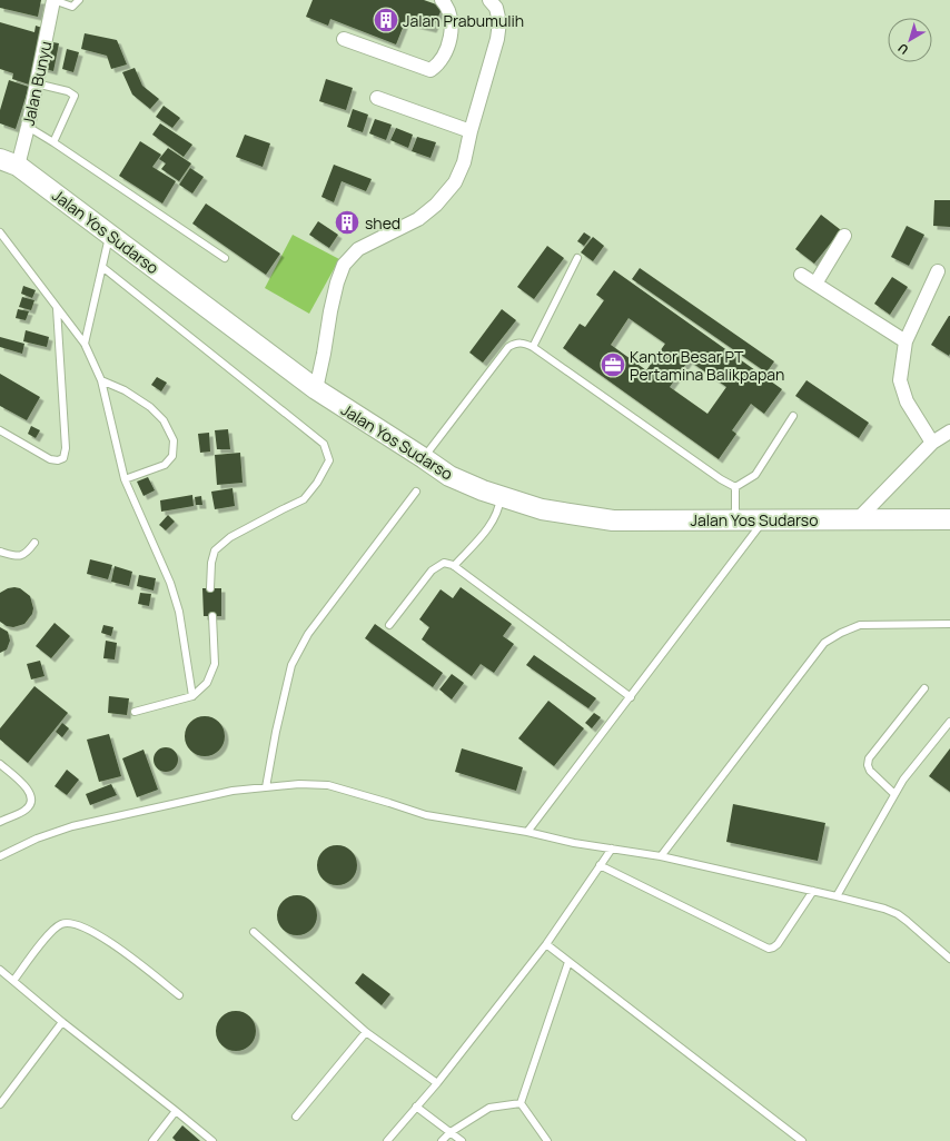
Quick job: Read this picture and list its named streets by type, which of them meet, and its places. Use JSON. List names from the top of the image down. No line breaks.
{"streets":{"main road":["Jalan Yos Sudarso"],"street":["Jalan Bunyu"]},"crossings":[["Jalan Bunyu","Jalan Yos Sudarso"]],"places":{"building":["Jalan Prabumulih","shed"],"office":["Kantor Besar PT Pertamina Balikpapan"]},"north":"bottom left"}
